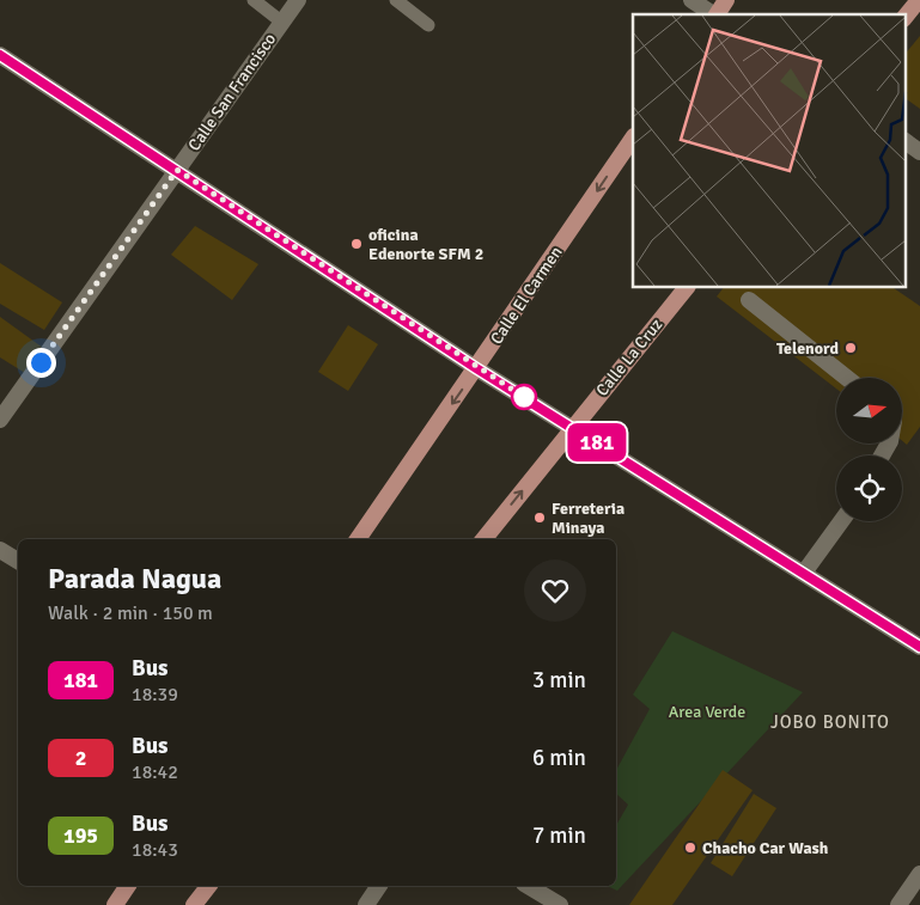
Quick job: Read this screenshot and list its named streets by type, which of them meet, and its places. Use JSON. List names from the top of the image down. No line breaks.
{"streets":{"main road":["Calle El Carmen","Calle La Cruz"],"street":["Calle San Francisco"]},"one_way":["Calle El Carmen","Calle La Cruz"],"districts":["JOBO BONITO"],"parks":["Area Verde"],"places":["oficina Edenorte SFM 2","Telenord","Ferreteria Minaya","Chacho Car Wash"],"lines":["bus line 181"],"north":"right","page":{"on_map":"181","heading":["Parada Nagua","Walk · 2 min · 150 m"],"list":[{"mark":"181","name":"Bus","note":"18:39","value":"3 min"},{"mark":"2","name":"Bus","note":"18:42","value":"6 min"},{"mark":"195","name":"Bus","note":"18:43","value":"7 min"}]}}
